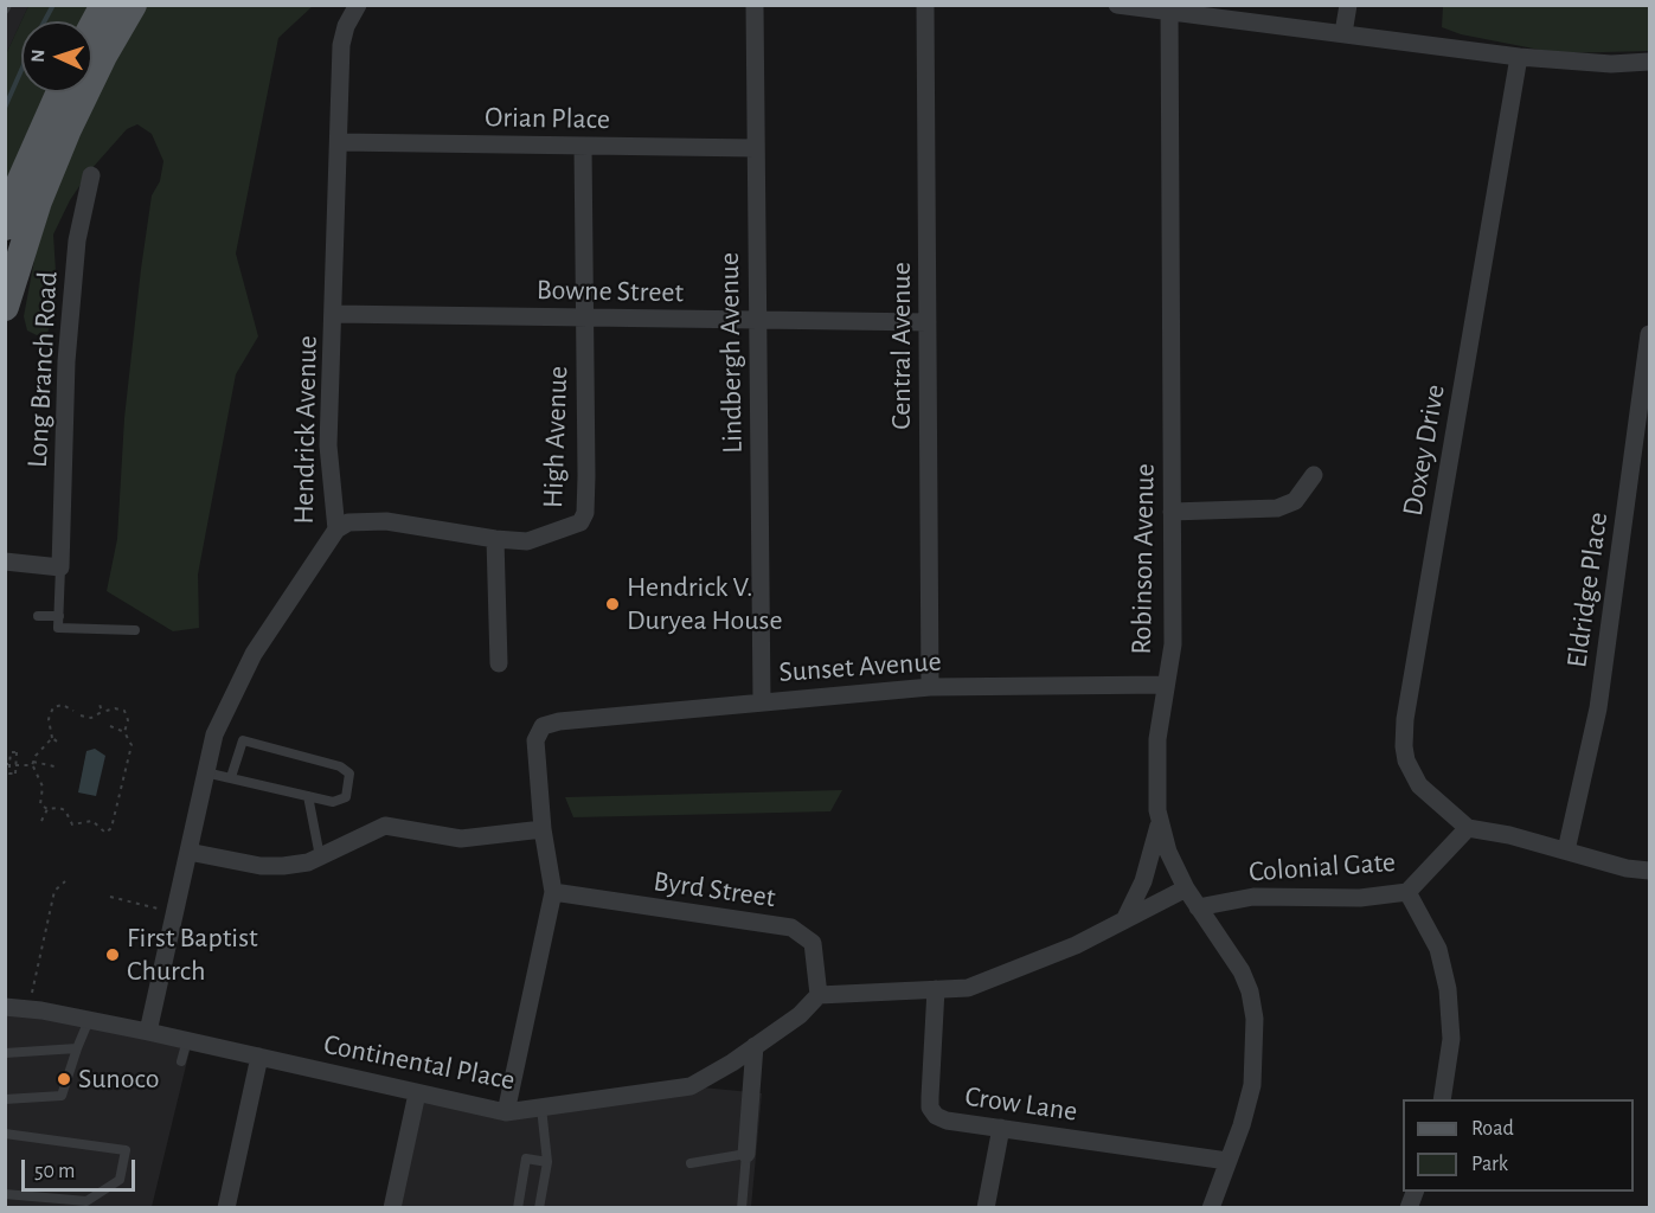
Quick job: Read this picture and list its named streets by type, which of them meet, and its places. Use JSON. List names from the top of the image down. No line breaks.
{"streets":{"street":["Orian Place","Bowne Street","Central Avenue","Lindbergh Avenue","Long Branch Road","Hendrick Avenue","High Avenue","Doxey Drive","Robinson Avenue","Eldridge Place","Sunset Avenue","Colonial Gate","Byrd Street","Continental Place","Crow Lane"]},"crossings":[["Orian Place","Lindbergh Avenue"],["Orian Place","Hendrick Avenue"],["Orian Place","High Avenue"],["Bowne Street","Central Avenue"],["Bowne Street","Lindbergh Avenue"],["Bowne Street","Hendrick Avenue"],["Bowne Street","High Avenue"],["Central Avenue","Sunset Avenue"],["Lindbergh Avenue","Sunset Avenue"],["Hendrick Avenue","High Avenue"],["Hendrick Avenue","Continental Place"],["Doxey Drive","Colonial Gate"],["Robinson Avenue","Sunset Avenue"],["Robinson Avenue","Colonial Gate"],["Robinson Avenue","Crow Lane"],["Byrd Street","Continental Place"]],"places":["Hendrick V. Duryea House","First Baptist Church","Sunoco"],"legend":["Road","Park"],"scale_bar":"50 m","north":"left"}
